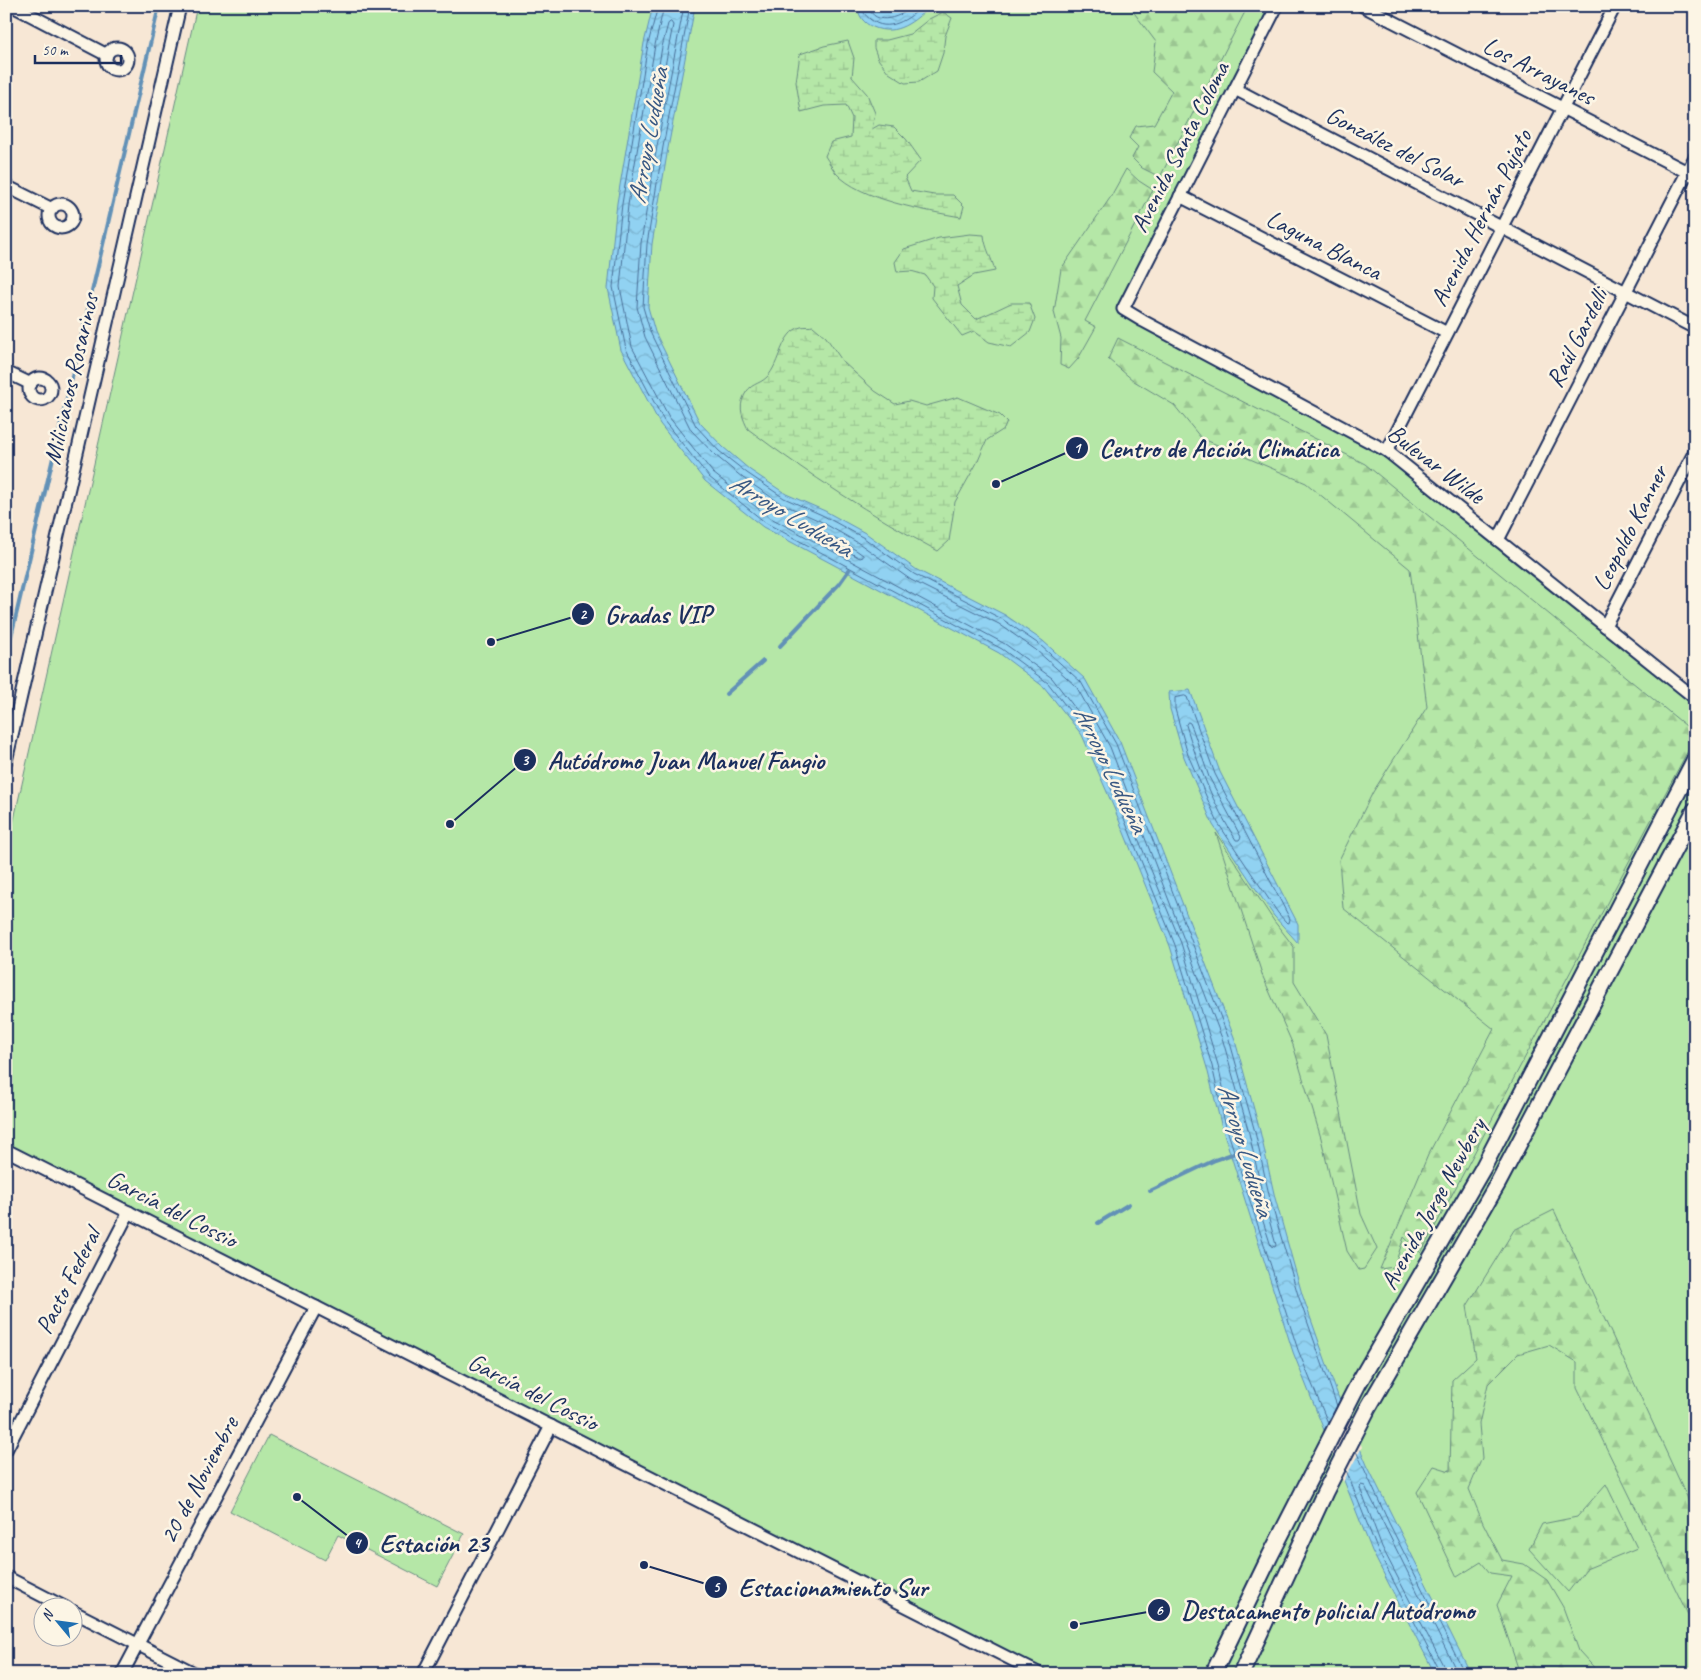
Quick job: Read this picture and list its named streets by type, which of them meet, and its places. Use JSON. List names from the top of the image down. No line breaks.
{"streets":{"main road":["Avenida Jorge Newbery"],"street":["Los Arrayanes","Avenida Santa Coloma","González del Solar","Avenida Hernán Pujato","Laguna Blanca","Raúl Gardelli","Milicianos Rosarinos","Bulevar Wilde","Leopoldo Kanner","García del Cossio","Pacto Federal","20 de Noviembre"]},"crossings":[["Los Arrayanes","Avenida Hernán Pujato"],["Los Arrayanes","Raúl Gardelli"],["Avenida Santa Coloma","González del Solar"],["Avenida Santa Coloma","Laguna Blanca"],["Avenida Santa Coloma","Bulevar Wilde"],["González del Solar","Avenida Hernán Pujato"],["González del Solar","Raúl Gardelli"],["Avenida Hernán Pujato","Laguna Blanca"],["Avenida Hernán Pujato","Bulevar Wilde"],["Raúl Gardelli","Bulevar Wilde"],["Bulevar Wilde","Leopoldo Kanner"],["García del Cossio","Pacto Federal"],["García del Cossio","20 de Noviembre"]],"water":["Arroyo Ludueña"],"places":["Centro de Acción Climática","Gradas VIP","Autódromo Juan Manuel Fangio","Estación 23","Estacionamiento Sur","Destacamento policial Autódromo"],"scale_bar":"50 m","north":"top left"}
